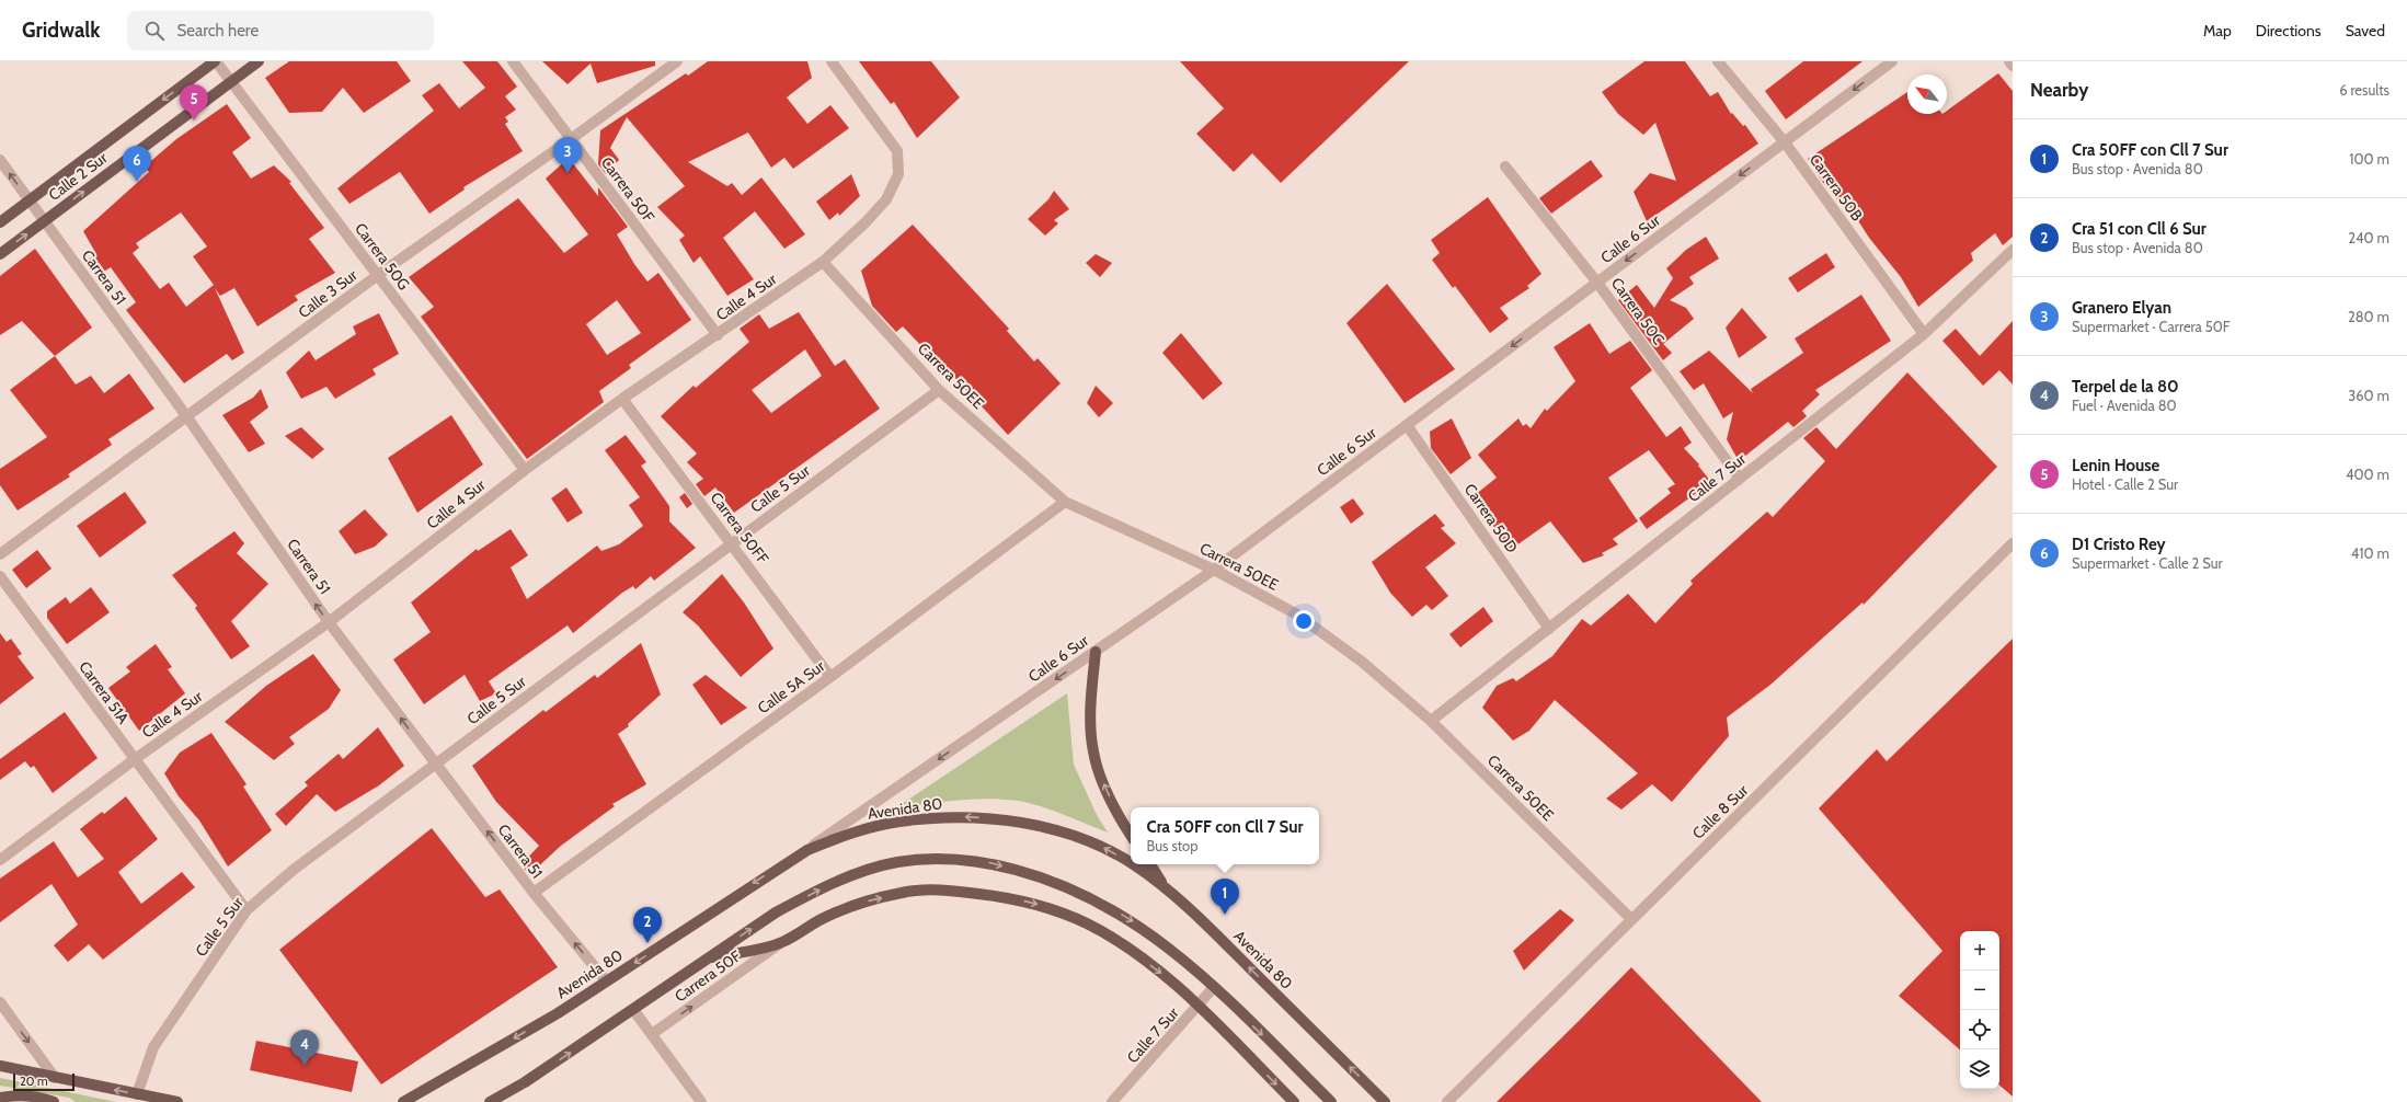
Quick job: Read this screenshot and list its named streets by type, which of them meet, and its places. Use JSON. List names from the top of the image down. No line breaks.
{"streets":{"main road":["Calle 2 Sur","Avenida 80"],"street":["Carrera 50B","Carrera 50F","Calle 6 Sur","Carrera 50G","Carrera 51","Calle 3 Sur","Calle 4 Sur","Carrera 50C","Carrera 50EE","Calle 7 Sur","Calle 5 Sur","Carrera 50D","Carrera 50FF","Calle 5A Sur","Carrera 51A","Calle 8 Sur"]},"crossings":[["Calle 2 Sur","Carrera 50G"],["Calle 2 Sur","Carrera 51"],["Carrera 50B","Calle 6 Sur"],["Carrera 50B","Calle 7 Sur"],["Carrera 50F","Calle 3 Sur"],["Carrera 50F","Calle 4 Sur"],["Calle 6 Sur","Carrera 50C"],["Calle 6 Sur","Carrera 50EE"],["Calle 6 Sur","Carrera 50D"],["Calle 6 Sur","Avenida 80"],["Carrera 50G","Calle 3 Sur"],["Carrera 50G","Calle 4 Sur"],["Carrera 51","Calle 3 Sur"],["Carrera 51","Calle 4 Sur"],["Carrera 51","Calle 5 Sur"],["Carrera 51","Calle 5A Sur"],["Carrera 51","Avenida 80"],["Calle 4 Sur","Carrera 50EE"],["Calle 4 Sur","Carrera 50FF"],["Calle 4 Sur","Carrera 51A"],["Carrera 50C","Calle 7 Sur"],["Carrera 50EE","Calle 7 Sur"],["Carrera 50EE","Calle 5 Sur"],["Carrera 50EE","Calle 5A Sur"],["Carrera 50EE","Calle 8 Sur"],["Calle 7 Sur","Carrera 50D"],["Calle 5 Sur","Carrera 50FF"],["Calle 5 Sur","Carrera 51A"],["Carrera 50FF","Calle 5A Sur"]],"one_way":["Calle 6 Sur","Carrera 51"],"scale_bar":"20 m","north":"top left","page":{"header":"Gridwalk","search":"Search here","nav":["Map","Directions","Saved"],"heading":["Nearby","6 results"],"pins":["5","3","6","1","2","4"],"list":[{"mark":"1","name":"Cra 50FF con Cll 7 Sur","note":"Bus stop · Avenida 80","value":"100 m"},{"mark":"2","name":"Cra 51 con Cll 6 Sur","note":"Bus stop · Avenida 80","value":"240 m"},{"mark":"3","name":"Granero Elyan","note":"Supermarket · Carrera 50F","value":"280 m"},{"mark":"4","name":"Terpel de la 80","note":"Fuel · Avenida 80","value":"360 m"},{"mark":"5","name":"Lenin House","note":"Hotel · Calle 2 Sur","value":"400 m"},{"mark":"6","name":"D1 Cristo Rey","note":"Supermarket · Calle 2 Sur","value":"410 m"}],"popup":["Cra 50FF con Cll 7 Sur","Bus stop"],"map_buttons":["+","−"],"scale":"20 m"}}
